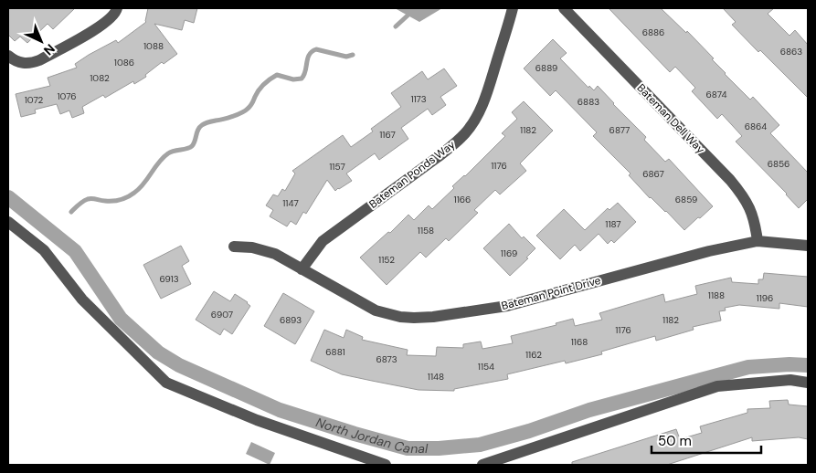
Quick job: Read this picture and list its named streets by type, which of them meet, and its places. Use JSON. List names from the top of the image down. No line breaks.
{"streets":{"street":["Bateman Dell Way","Bateman Ponds Way","Bateman Point Drive"]},"crossings":[["Bateman Dell Way","Bateman Point Drive"],["Bateman Ponds Way","Bateman Point Drive"]],"water":["North Jordan Canal"],"house_numbers":["6886","1088","6863","1086","6889","1082","6874","1076","1173","1072","6883","6864","1182","6877","1167","6856","1176","1157","6867","1166","6859","1147","1187","1158","1169","1152","6913","1188","1196","6907","6893","1182","1176","1168","6881","1162","6873","1154","1148"],"scale_bar":"50 m","north":"bottom right"}
